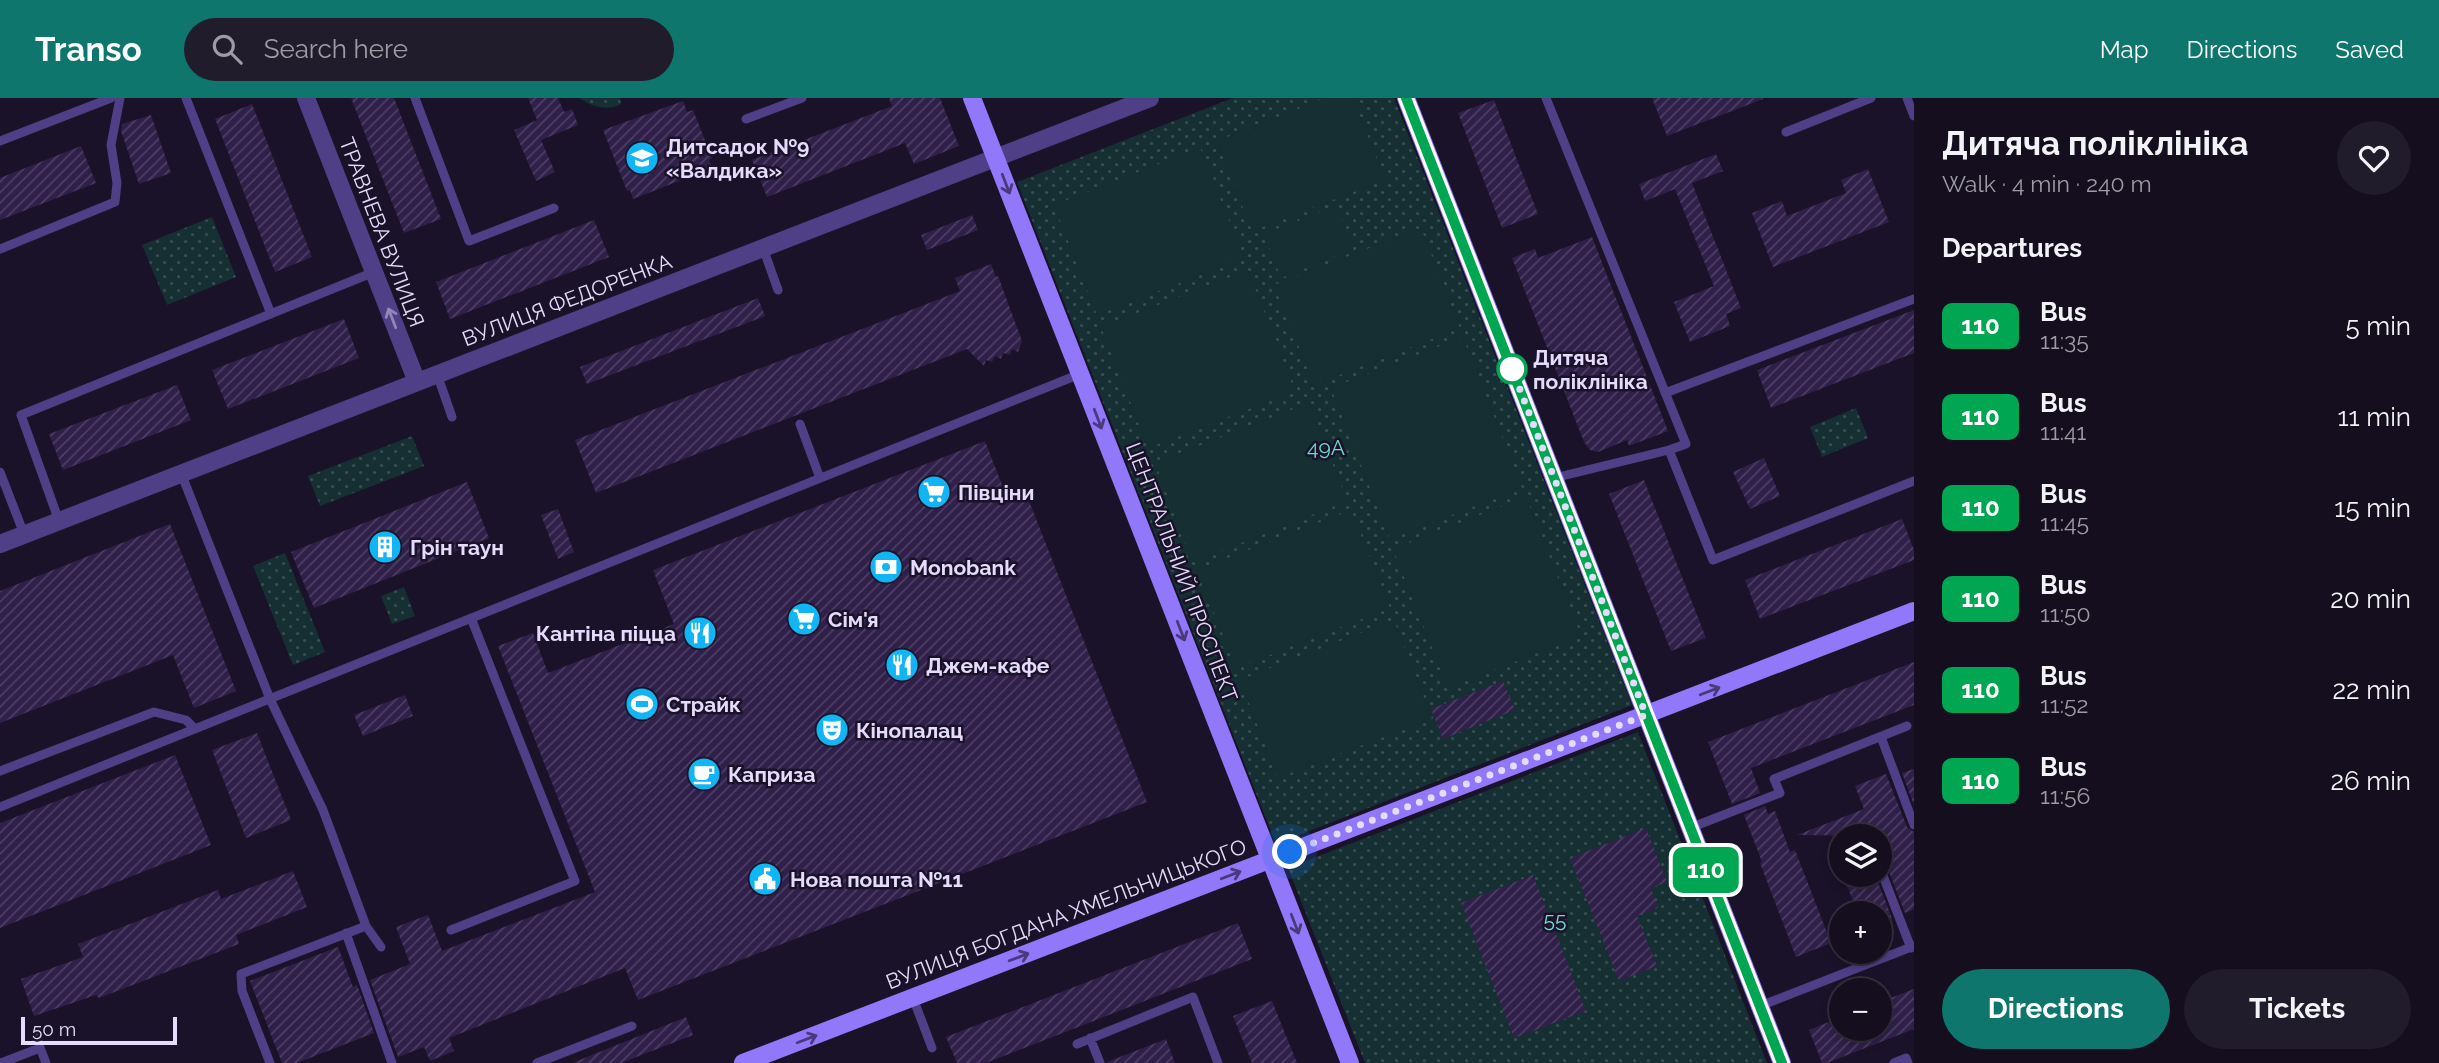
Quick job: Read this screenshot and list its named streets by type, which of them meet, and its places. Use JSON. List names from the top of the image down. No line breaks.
{"streets":{"street":["ТРАВНЕВА ВУЛИЦЯ","ВУЛИЦЯ ФЕДОРЕНКА","ЦЕНТРАЛЬНИЙ ПРОСПЕКТ","ВУЛИЦЯ БОГДАНА ХМЕЛЬНИЦЬКОГО"]},"crossings":[["ТРАВНЕВА ВУЛИЦЯ","ВУЛИЦЯ ФЕДОРЕНКА"],["ВУЛИЦЯ ФЕДОРЕНКА","ЦЕНТРАЛЬНИЙ ПРОСПЕКТ"],["ЦЕНТРАЛЬНИЙ ПРОСПЕКТ","ВУЛИЦЯ БОГДАНА ХМЕЛЬНИЦЬКОГО"]],"one_way":["ТРАВНЕВА ВУЛИЦЯ","ЦЕНТРАЛЬНИЙ ПРОСПЕКТ","ВУЛИЦЯ БОГДАНА ХМЕЛЬНИЦЬКОГО"],"parks":["49А","55"],"places":{"school or university":["Дитсадок №9 «Валдика»"],"other":["Дитяча поліклініка"],"supermarket":["Півціни","Сім'я"],"building":["Грін таун"],"bank":["Monobank"],"restaurant":["Кантіна піцца","Джем-кафе"],"sports":["Страйк"],"theatre":["Кінопалац"],"cafe":["Каприза"],"public building":["Нова пошта №11"]},"lines":["bus line 110"],"scale_bar":"50 m","page":{"header":"Transo","search":"Search here","nav":["Map","Directions","Saved"],"on_map":"110","heading":[["Дитяча поліклініка","Walk · 4 min · 240 m"],"Departures"],"list":[{"mark":"110","name":"Bus","note":"11:35","value":"5 min"},{"mark":"110","name":"Bus","note":"11:41","value":"11 min"},{"mark":"110","name":"Bus","note":"11:45","value":"15 min"},{"mark":"110","name":"Bus","note":"11:50","value":"20 min"},{"mark":"110","name":"Bus","note":"11:52","value":"22 min"},{"mark":"110","name":"Bus","note":"11:56","value":"26 min"}],"map_buttons":["+","−"],"buttons":["Directions","Tickets"],"scale":"50 m"}}
